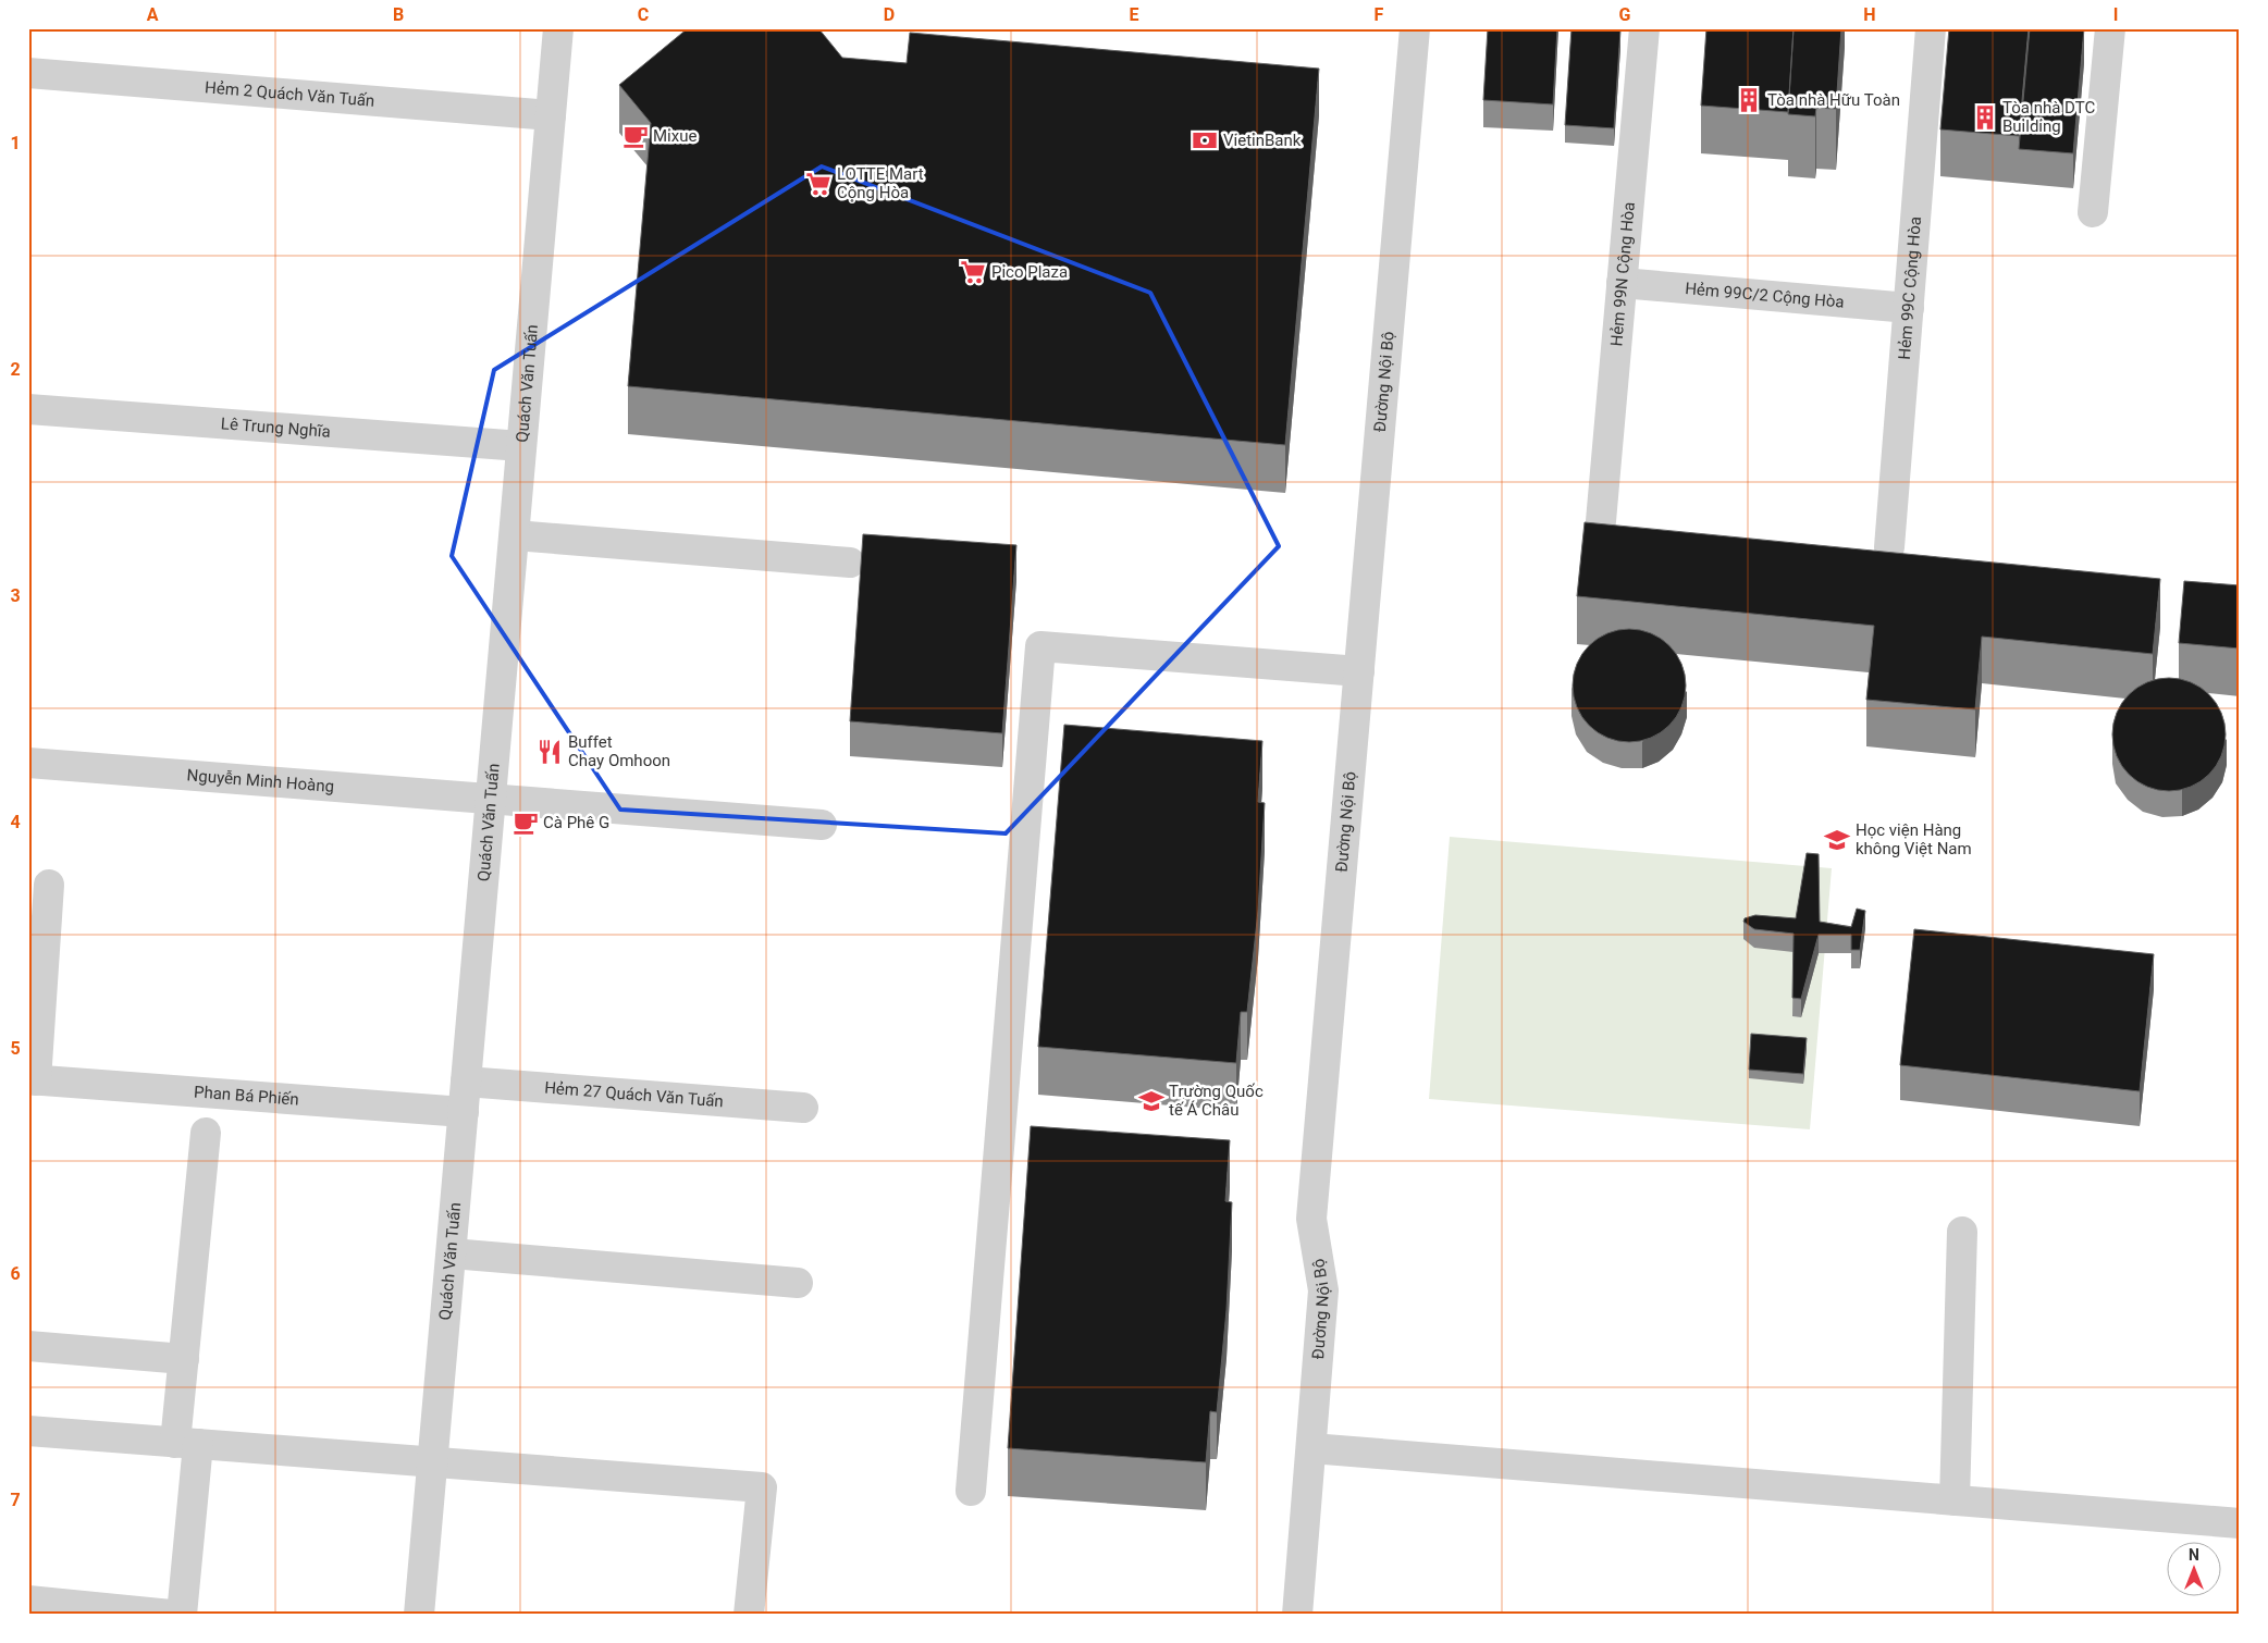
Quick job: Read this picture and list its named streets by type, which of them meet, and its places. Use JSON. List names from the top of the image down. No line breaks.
{"streets":{"street":["Hẻm 2 Quách Văn Tuấn","Hẻm 99N Cộng Hòa","Hẻm 99C Cộng Hòa","Hẻm 99C/2 Cộng Hòa","Quách Văn Tuấn","Đường Nội Bộ","Lê Trung Nghĩa","Nguyễn Minh Hoàng","Hẻm 27 Quách Văn Tuấn","Phan Bá Phiến"]},"crossings":[["Hẻm 2 Quách Văn Tuấn","Quách Văn Tuấn"],["Hẻm 99N Cộng Hòa","Hẻm 99C/2 Cộng Hòa"],["Hẻm 99C Cộng Hòa","Hẻm 99C/2 Cộng Hòa"],["Quách Văn Tuấn","Lê Trung Nghĩa"],["Quách Văn Tuấn","Nguyễn Minh Hoàng"],["Quách Văn Tuấn","Hẻm 27 Quách Văn Tuấn"],["Quách Văn Tuấn","Phan Bá Phiến"]],"places":{"building":["Tòa nhà Hữu Toàn","Tòa nhà DTC Building"],"cafe":["Mixue","Cà Phê G"],"bank":["VietinBank"],"supermarket":["LOTTE Mart Cộng Hòa","Pico Plaza"],"restaurant":["Buffet Chay Omhoon"],"school or university":["Học viện Hàng không Việt Nam","Trường Quốc tế Á Châu"]},"north":"top","grid":{"columns":["A","B","C","D","E","F","G","H","I"],"rows":["1","2","3","4","5","6","7"]}}
